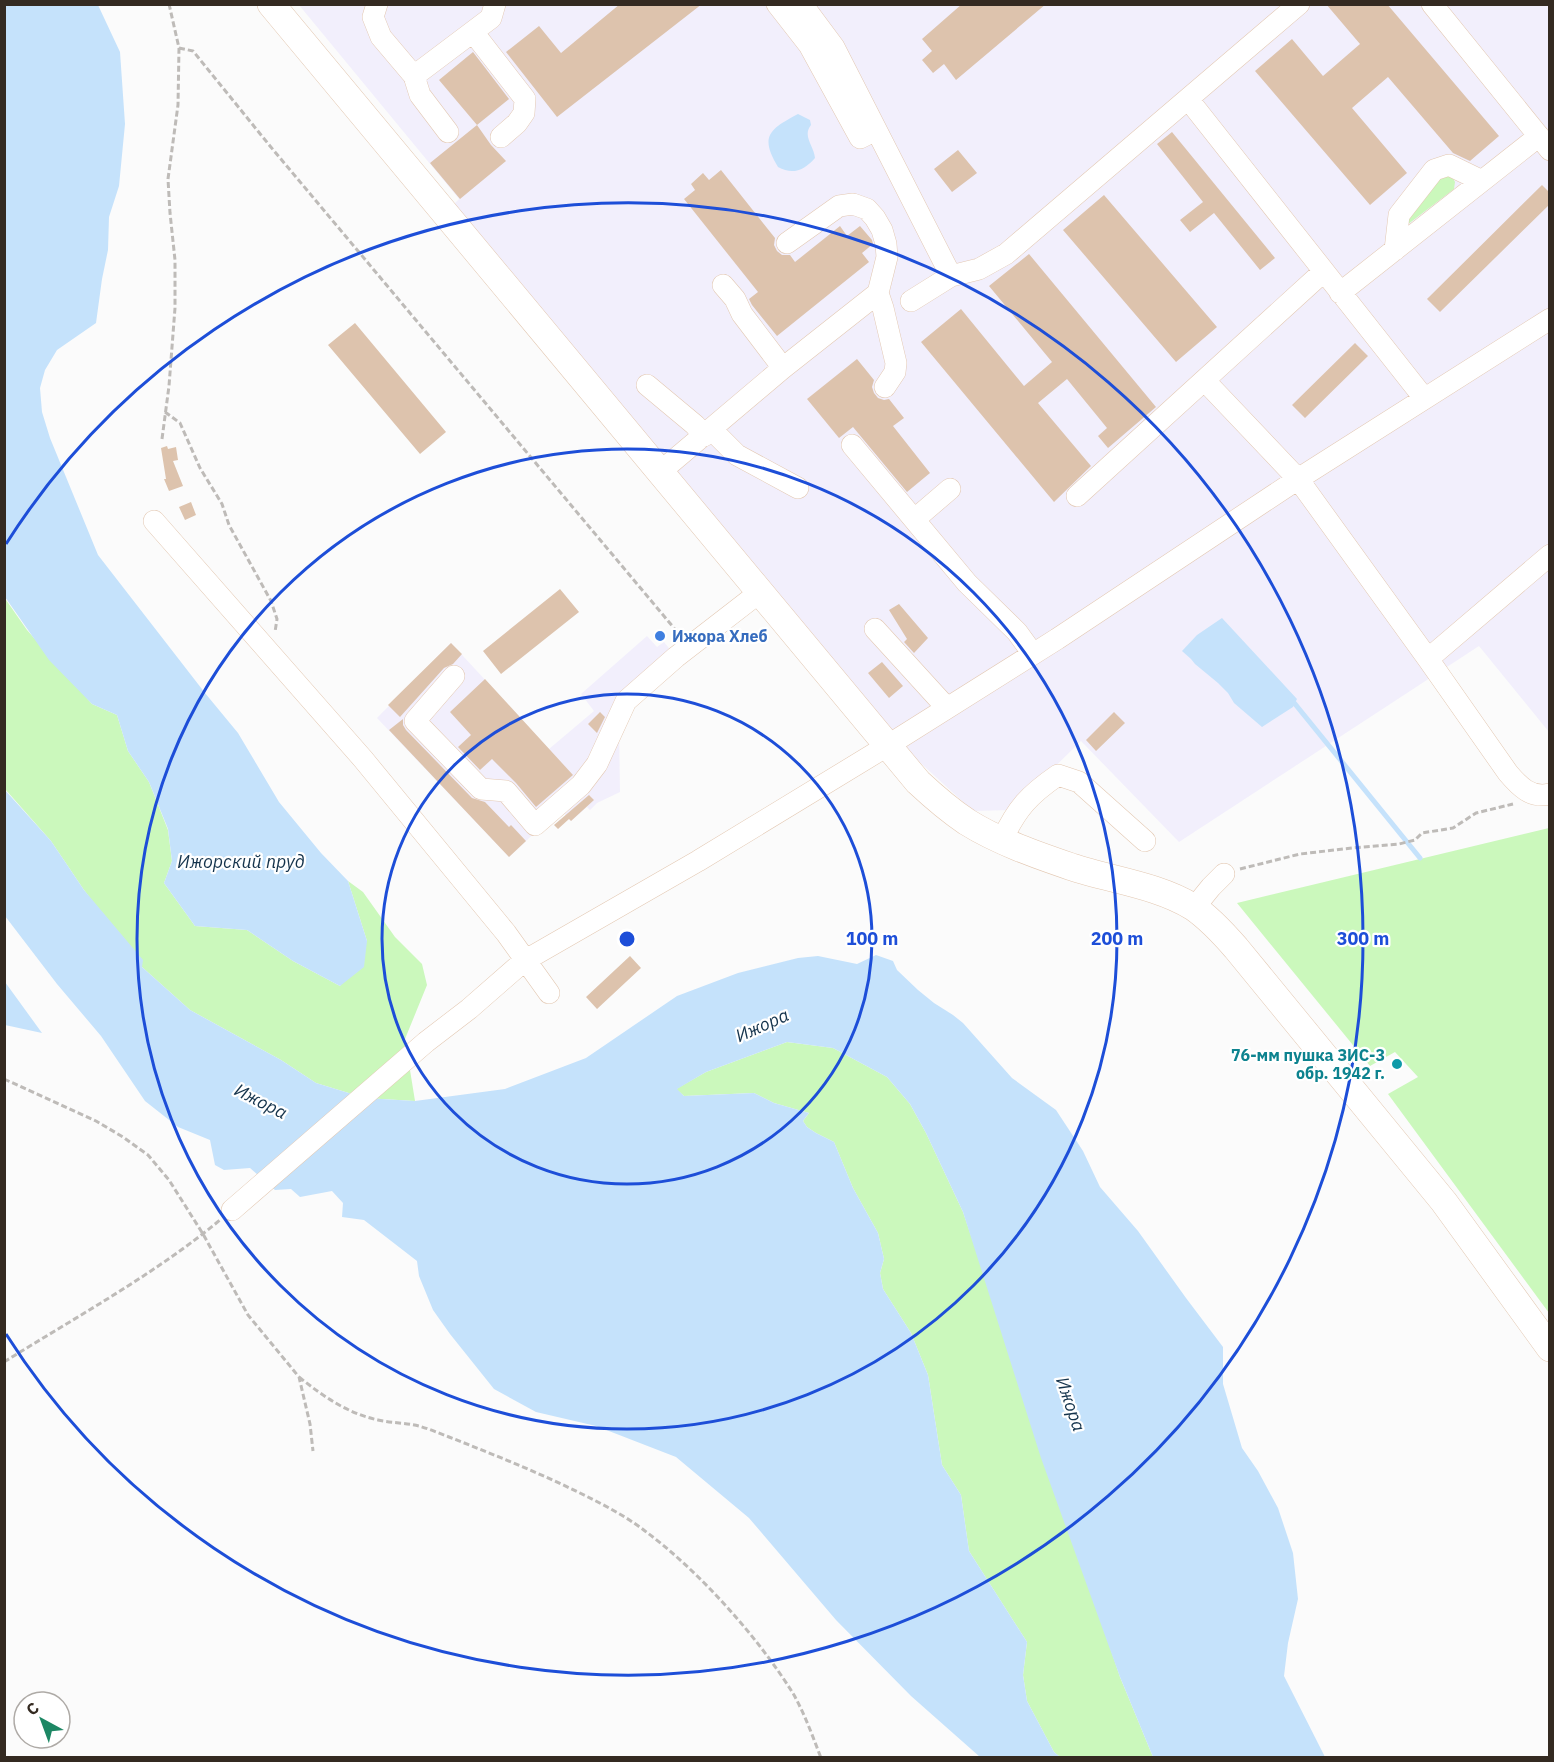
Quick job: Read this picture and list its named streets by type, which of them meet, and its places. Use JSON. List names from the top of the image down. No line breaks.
{"water":["Ижорский пруд","Ижора"],"places":["Ижора Хлеб","76-мм пушка ЗИС-3 обр. 1942 г."],"north":"top left","rings":["100 m","200 m","300 m"]}
